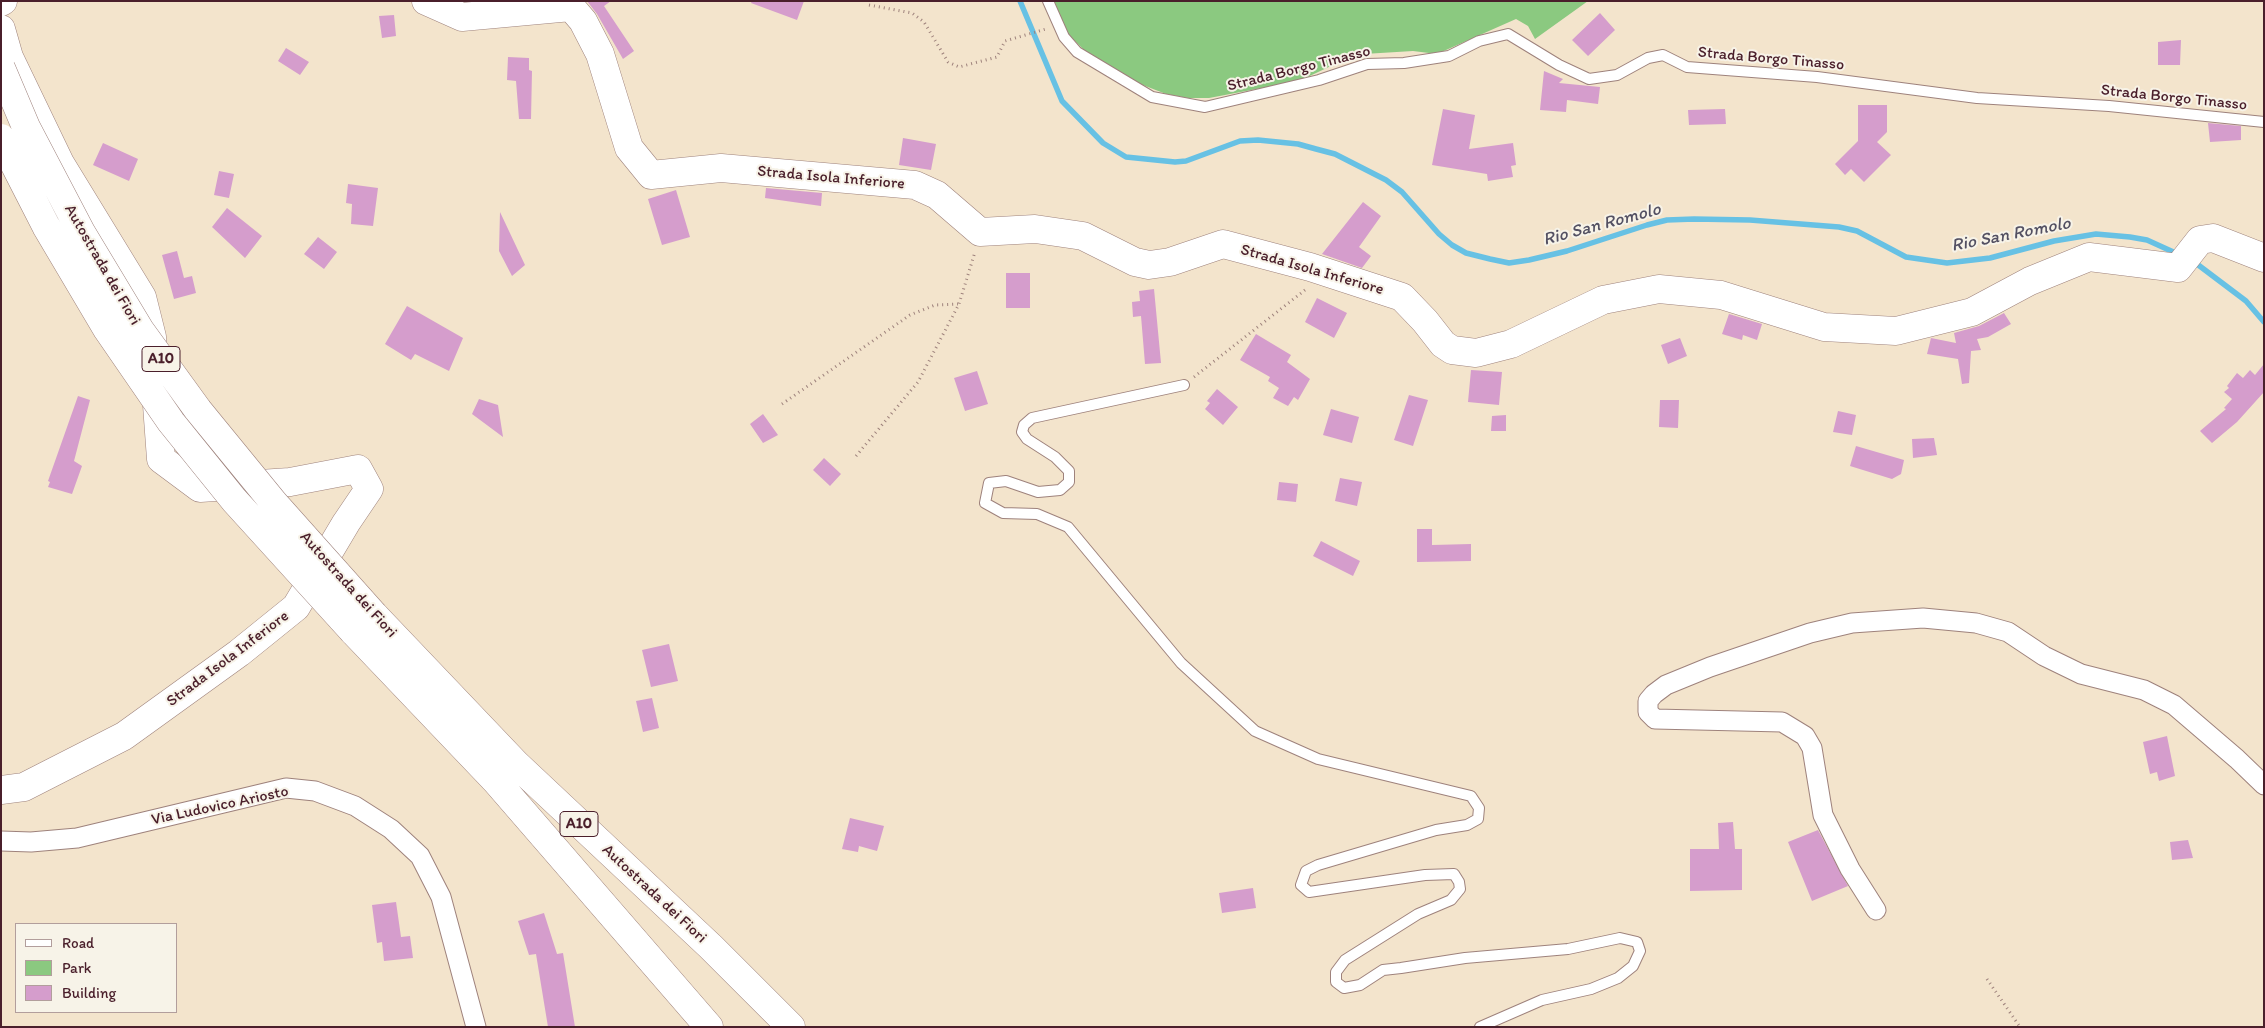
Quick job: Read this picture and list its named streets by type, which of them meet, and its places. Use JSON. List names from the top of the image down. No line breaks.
{"streets":{"main road":["Strada Isola Inferiore","Autostrada dei Fiori","A10"],"street":["Via Ludovico Ariosto"],"lane":["Strada Borgo Tinasso"]},"water":["Rio San Romolo"],"legend":["Road","Park","Building"]}
